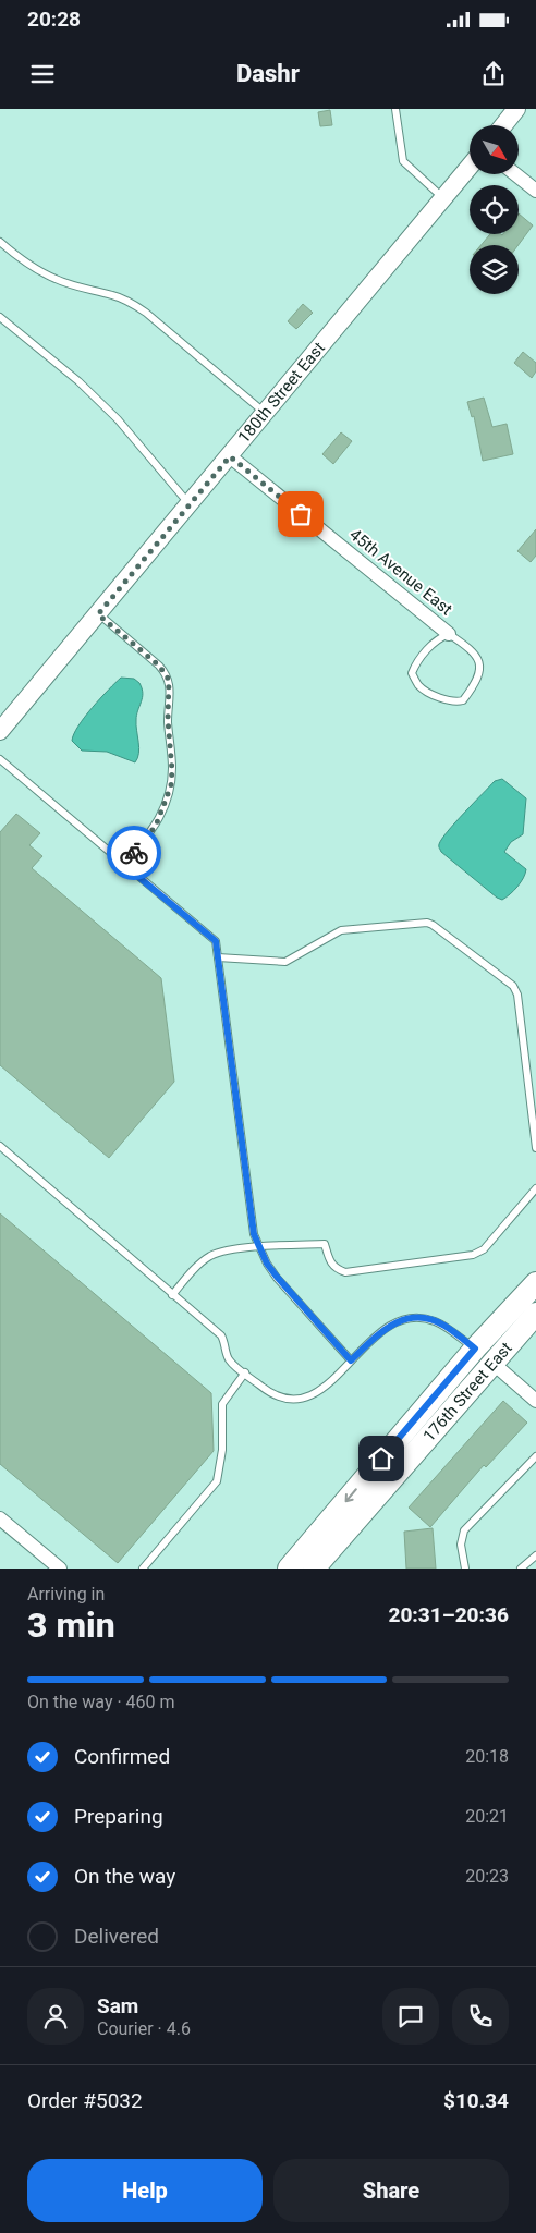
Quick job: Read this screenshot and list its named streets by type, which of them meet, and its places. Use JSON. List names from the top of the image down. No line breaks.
{"streets":{"main road":["176th Street East"],"street":["180th Street East","45th Avenue East"]},"crossings":[["180th Street East","45th Avenue East"]],"north":"bottom right","page":{"status":"20:28","header":"Dashr","heading":["3 min","Arriving in","20:31–20:36"],"panel":["Sam","Courier · 4.6","Order #5032","$10.34"],"bar":"On the way · 460 m","list":[["Confirmed","20:18"],["Preparing","20:21"],["On the way","20:23"],"Delivered"],"buttons":["Help","Share"]}}
